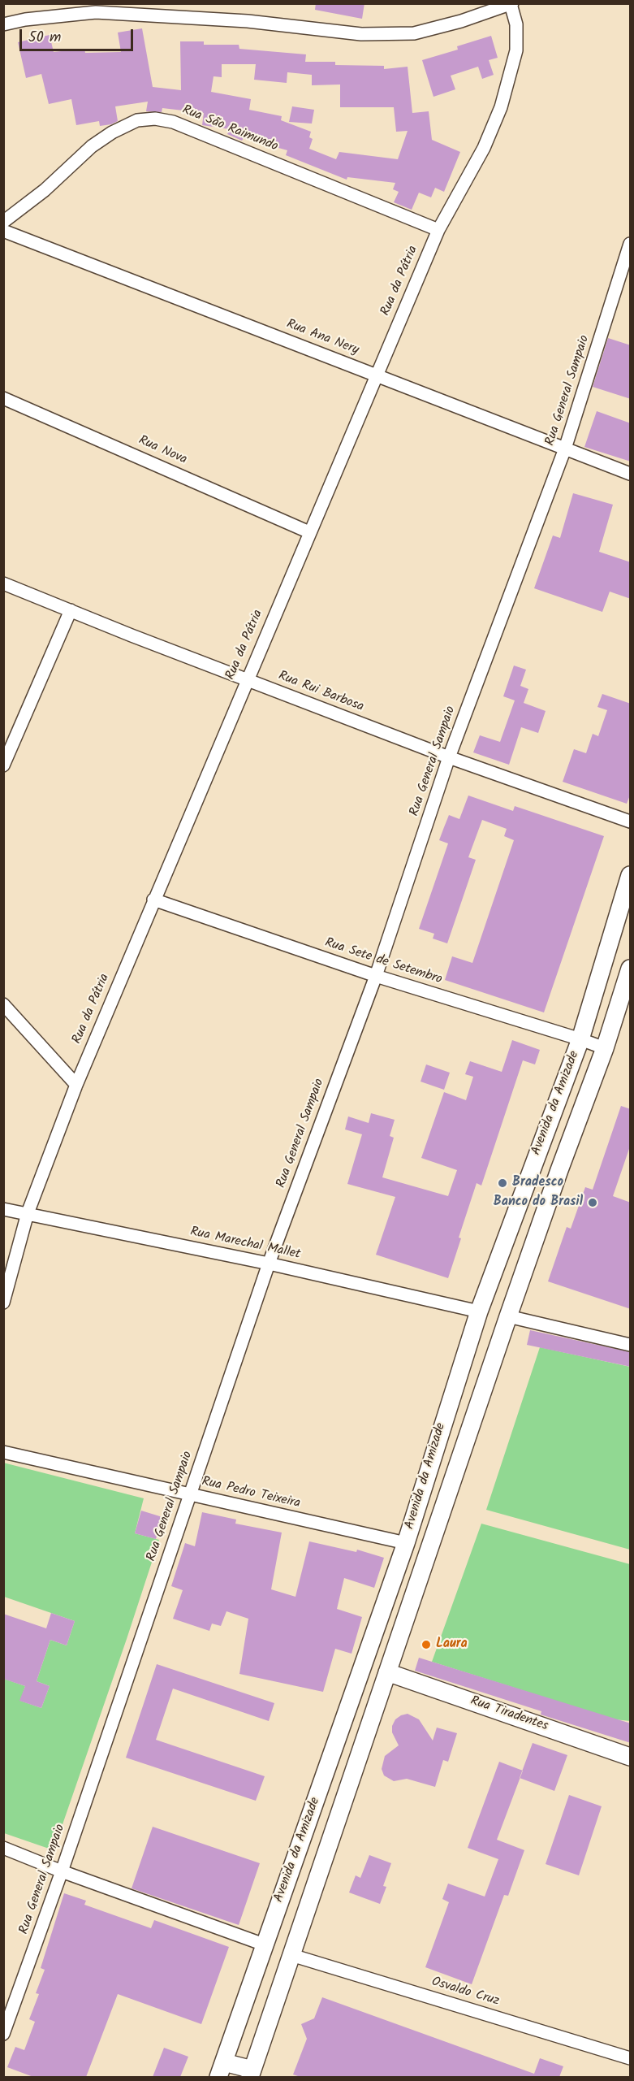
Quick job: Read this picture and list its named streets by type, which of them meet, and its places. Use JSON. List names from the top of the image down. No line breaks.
{"streets":{"main road":["Avenida da Amizade","Rua Tiradentes"],"street":["Rua São Raimundo","Rua da Pátria","Rua Ana Nery","Rua General Sampaio","Rua Nova","Rua Rui Barbosa","Rua Sete de Setembro","Rua Marechal Mallet","Rua Pedro Teixeira","Osvaldo Cruz"]},"crossings":[["Rua São Raimundo","Rua da Pátria"],["Rua da Pátria","Rua Ana Nery"],["Rua da Pátria","Rua Nova"],["Rua da Pátria","Rua Rui Barbosa"],["Rua da Pátria","Rua Sete de Setembro"],["Rua da Pátria","Rua Marechal Mallet"],["Rua Ana Nery","Rua General Sampaio"],["Rua General Sampaio","Rua Rui Barbosa"],["Rua General Sampaio","Rua Sete de Setembro"],["Rua General Sampaio","Rua Marechal Mallet"],["Rua General Sampaio","Rua Pedro Teixeira"],["Rua Sete de Setembro","Avenida da Amizade"],["Avenida da Amizade","Rua Marechal Mallet"],["Avenida da Amizade","Rua Pedro Teixeira"],["Avenida da Amizade","Rua Tiradentes"],["Avenida da Amizade","Osvaldo Cruz"]],"places":["Bradesco","Banco do Brasil","Laura"],"scale_bar":"50 m"}
